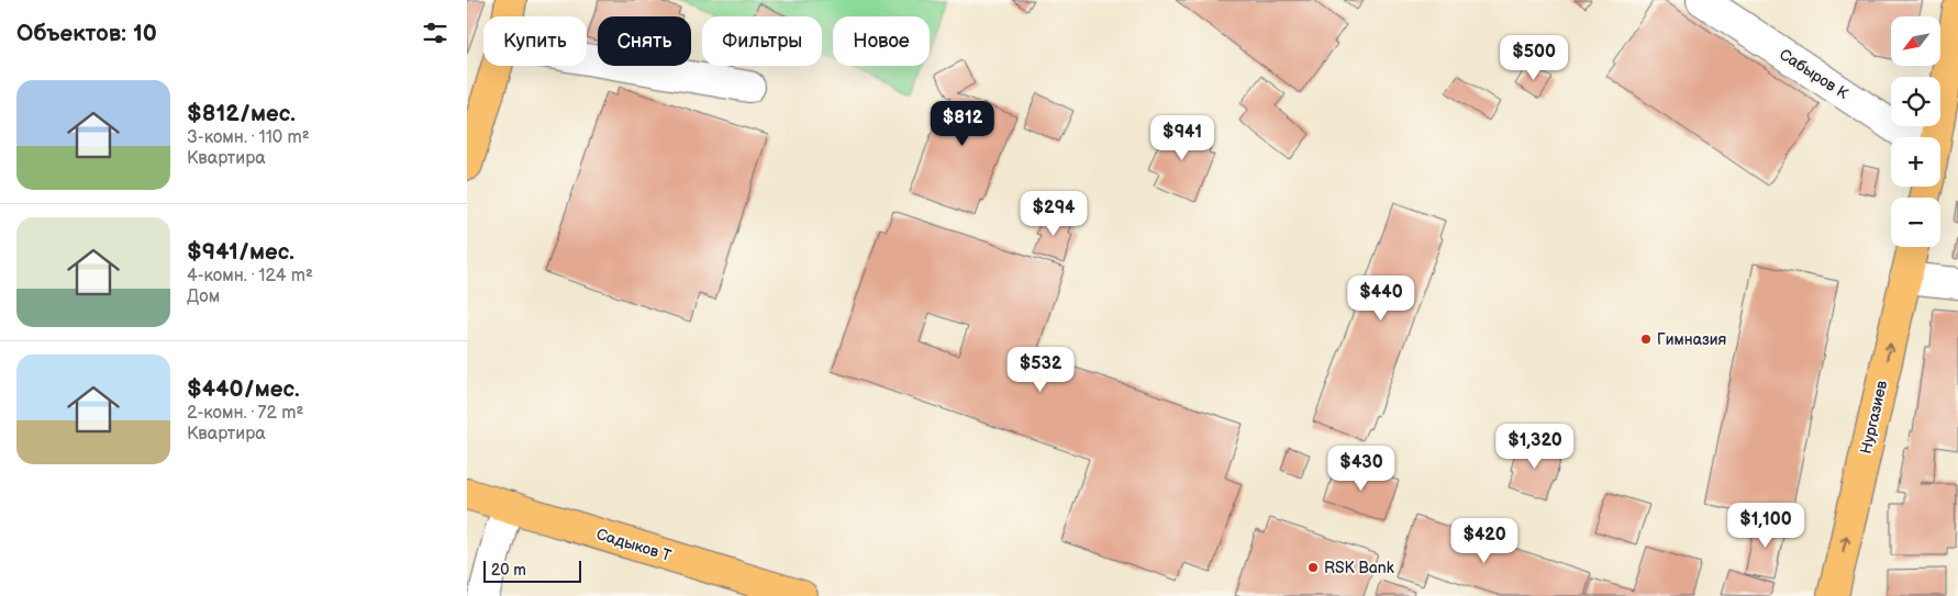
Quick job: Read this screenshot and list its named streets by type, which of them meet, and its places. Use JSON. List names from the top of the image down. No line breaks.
{"streets":{"main road":["Нургазиев","Садыков Т"],"street":["Сабыров К"]},"one_way":["Нургазиев"],"places":["Гимназия","RSK Bank"],"scale_bar":"20 m","north":"bottom left","page":{"heading":"Объектов: 10","map_buttons":["+","−"],"chip":["Купить","Снять","Фильтры","Новое"],"price":["$500","$812","$941","$294","$440","$532","$1,320","$430","$1,100","$420"],"list":[{"name":"$812/мес.","note":"3-комн. · 110 m² · Квартира"},{"name":"$941/мес.","note":"4-комн. · 124 m² · Дом"},{"name":"$440/мес.","note":"2-комн. · 72 m² · Квартира"}],"scale":"20 m"}}
